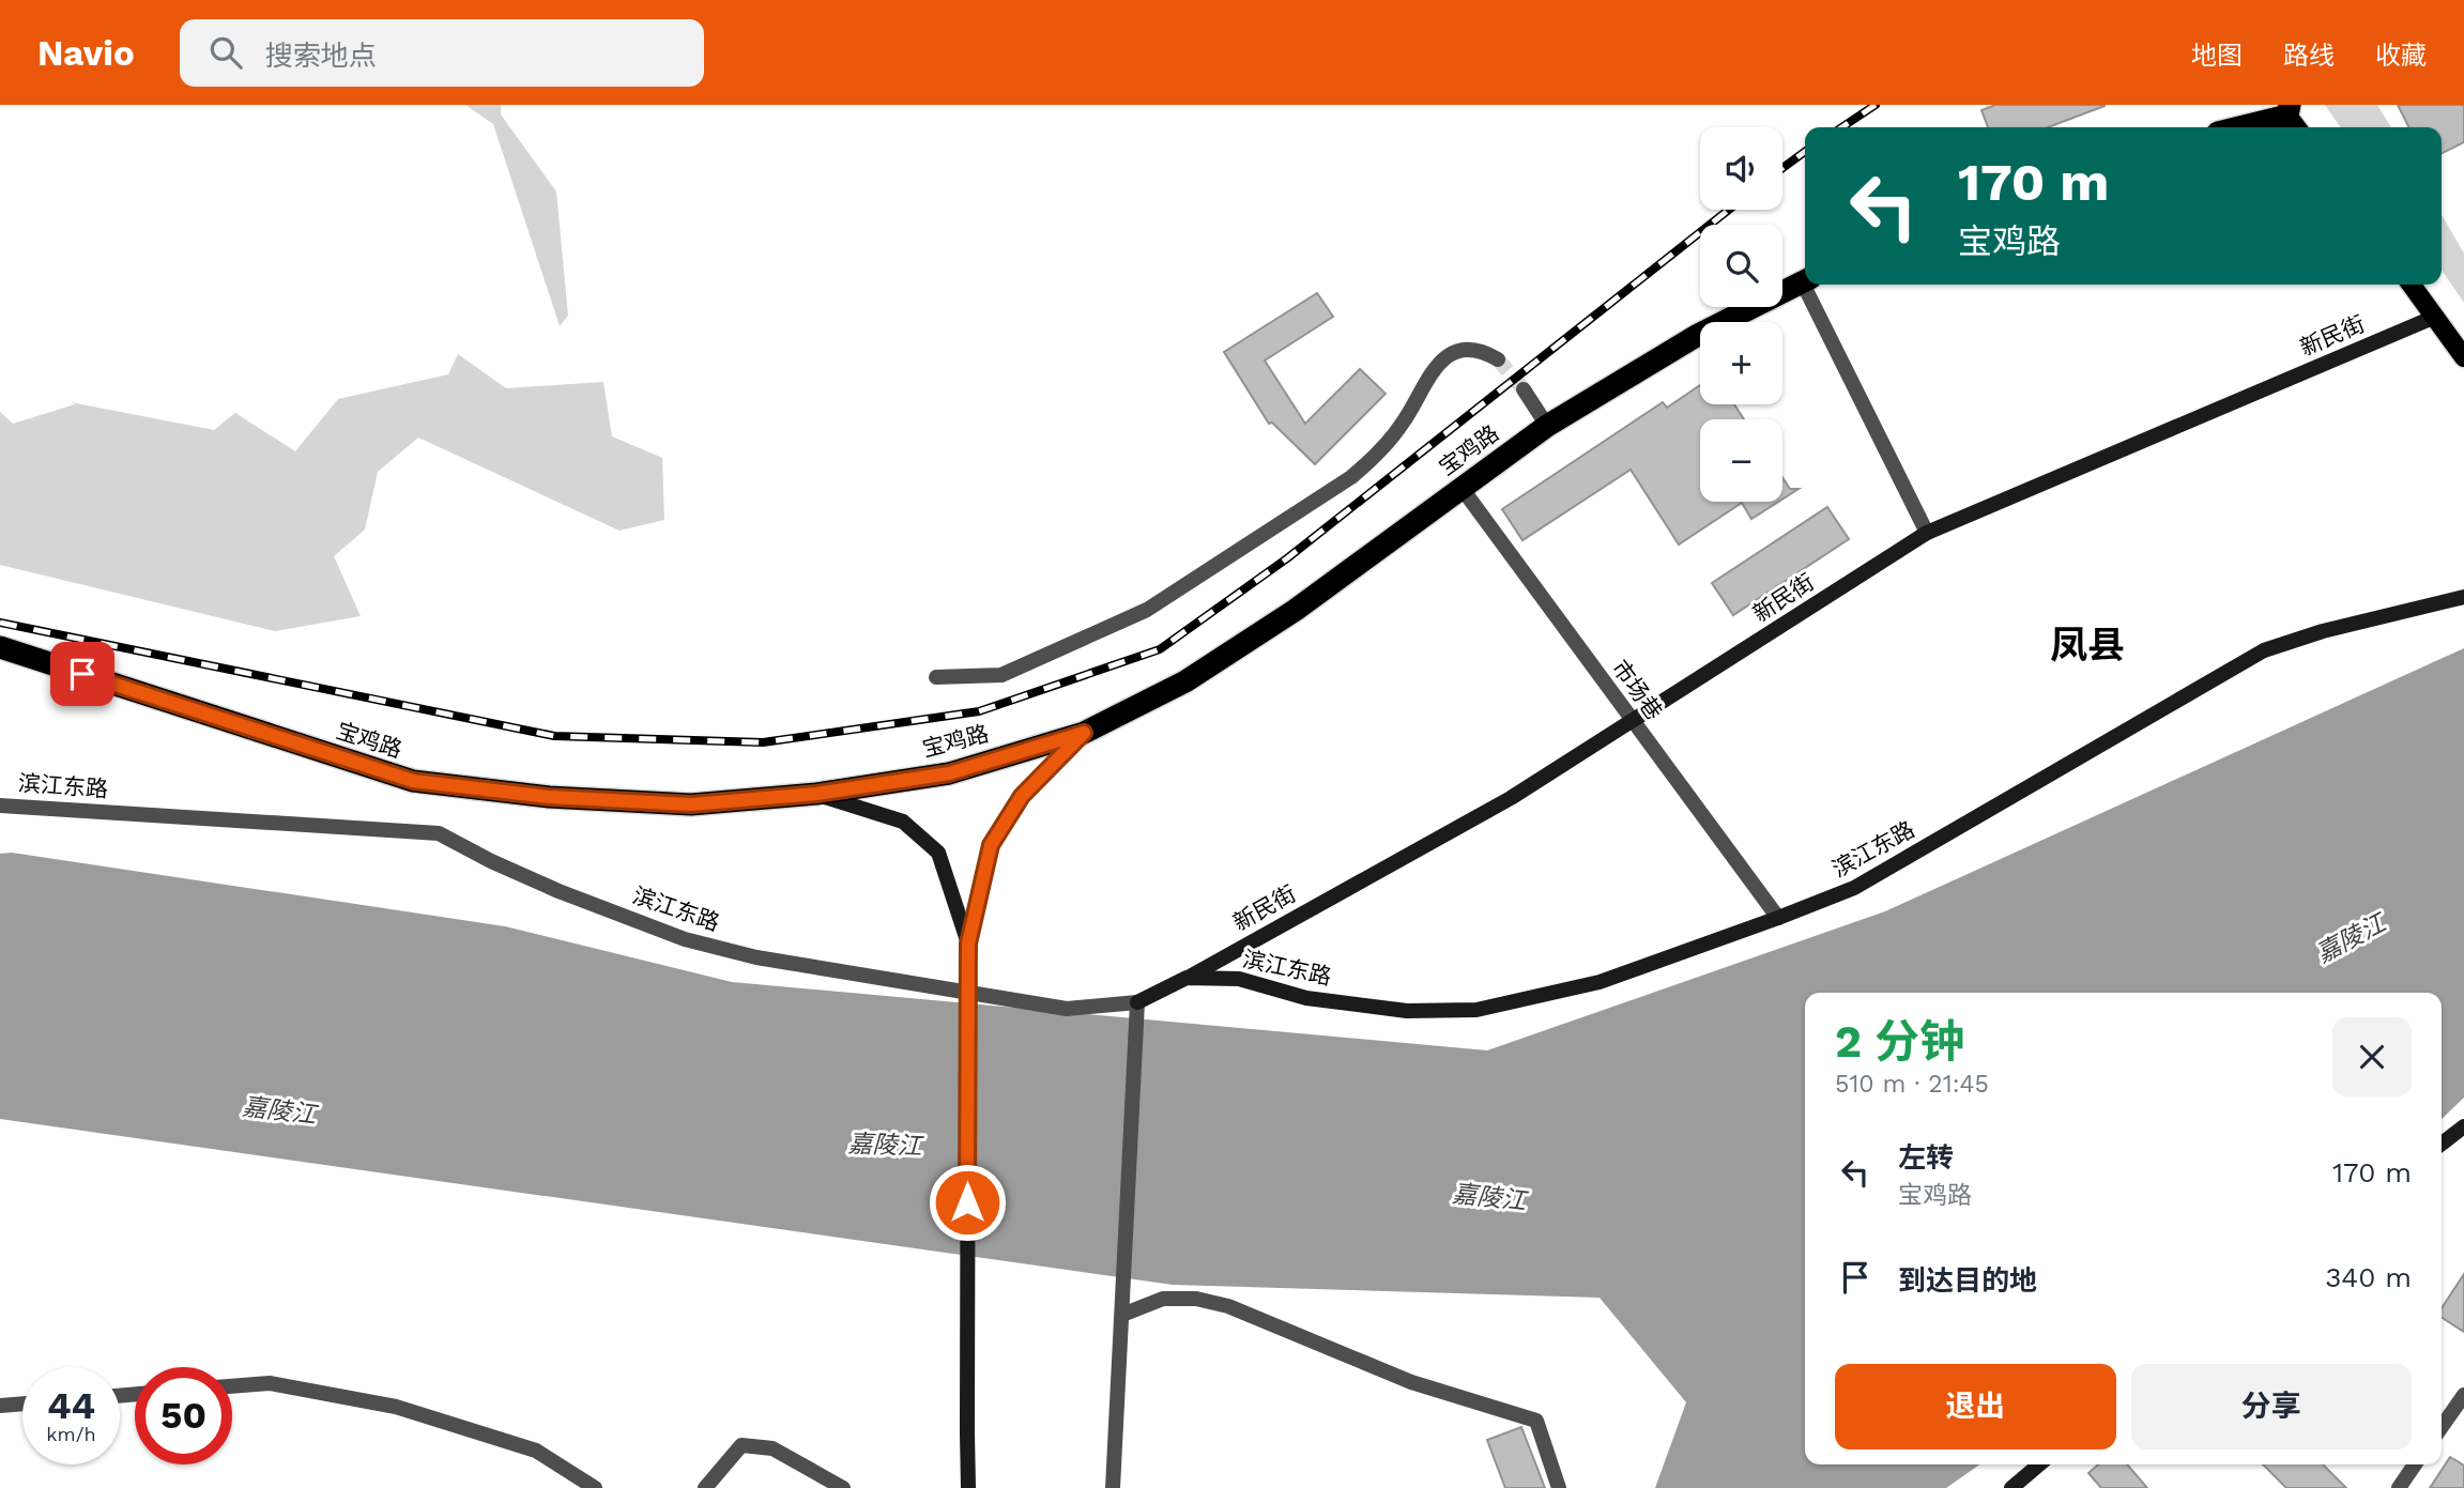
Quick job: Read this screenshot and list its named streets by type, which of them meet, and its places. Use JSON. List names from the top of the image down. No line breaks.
{"streets":{"highway":["宝鸡路"],"street":["新民街","市场巷","滨江东路"]},"crossings":[["新民街","市场巷"],["新民街","滨江东路"],["宝鸡路","市场巷"],["市场巷","滨江东路"]],"districts":["凤县"],"water":["嘉陵江"],"page":{"header":"Navio","search":"搜索地点","nav":["地图","路线","收藏"],"map_buttons":["+","−"],"turn":["170 m","宝鸡路"],"heading":["2 分钟","510 m · 21:45"],"list":[{"name":"左转","note":"宝鸡路","value":"170 m"},{"name":"到达目的地","value":"340 m"}],"buttons":["退出","分享"],"speed":"44 km/h","limit":"50"}}
